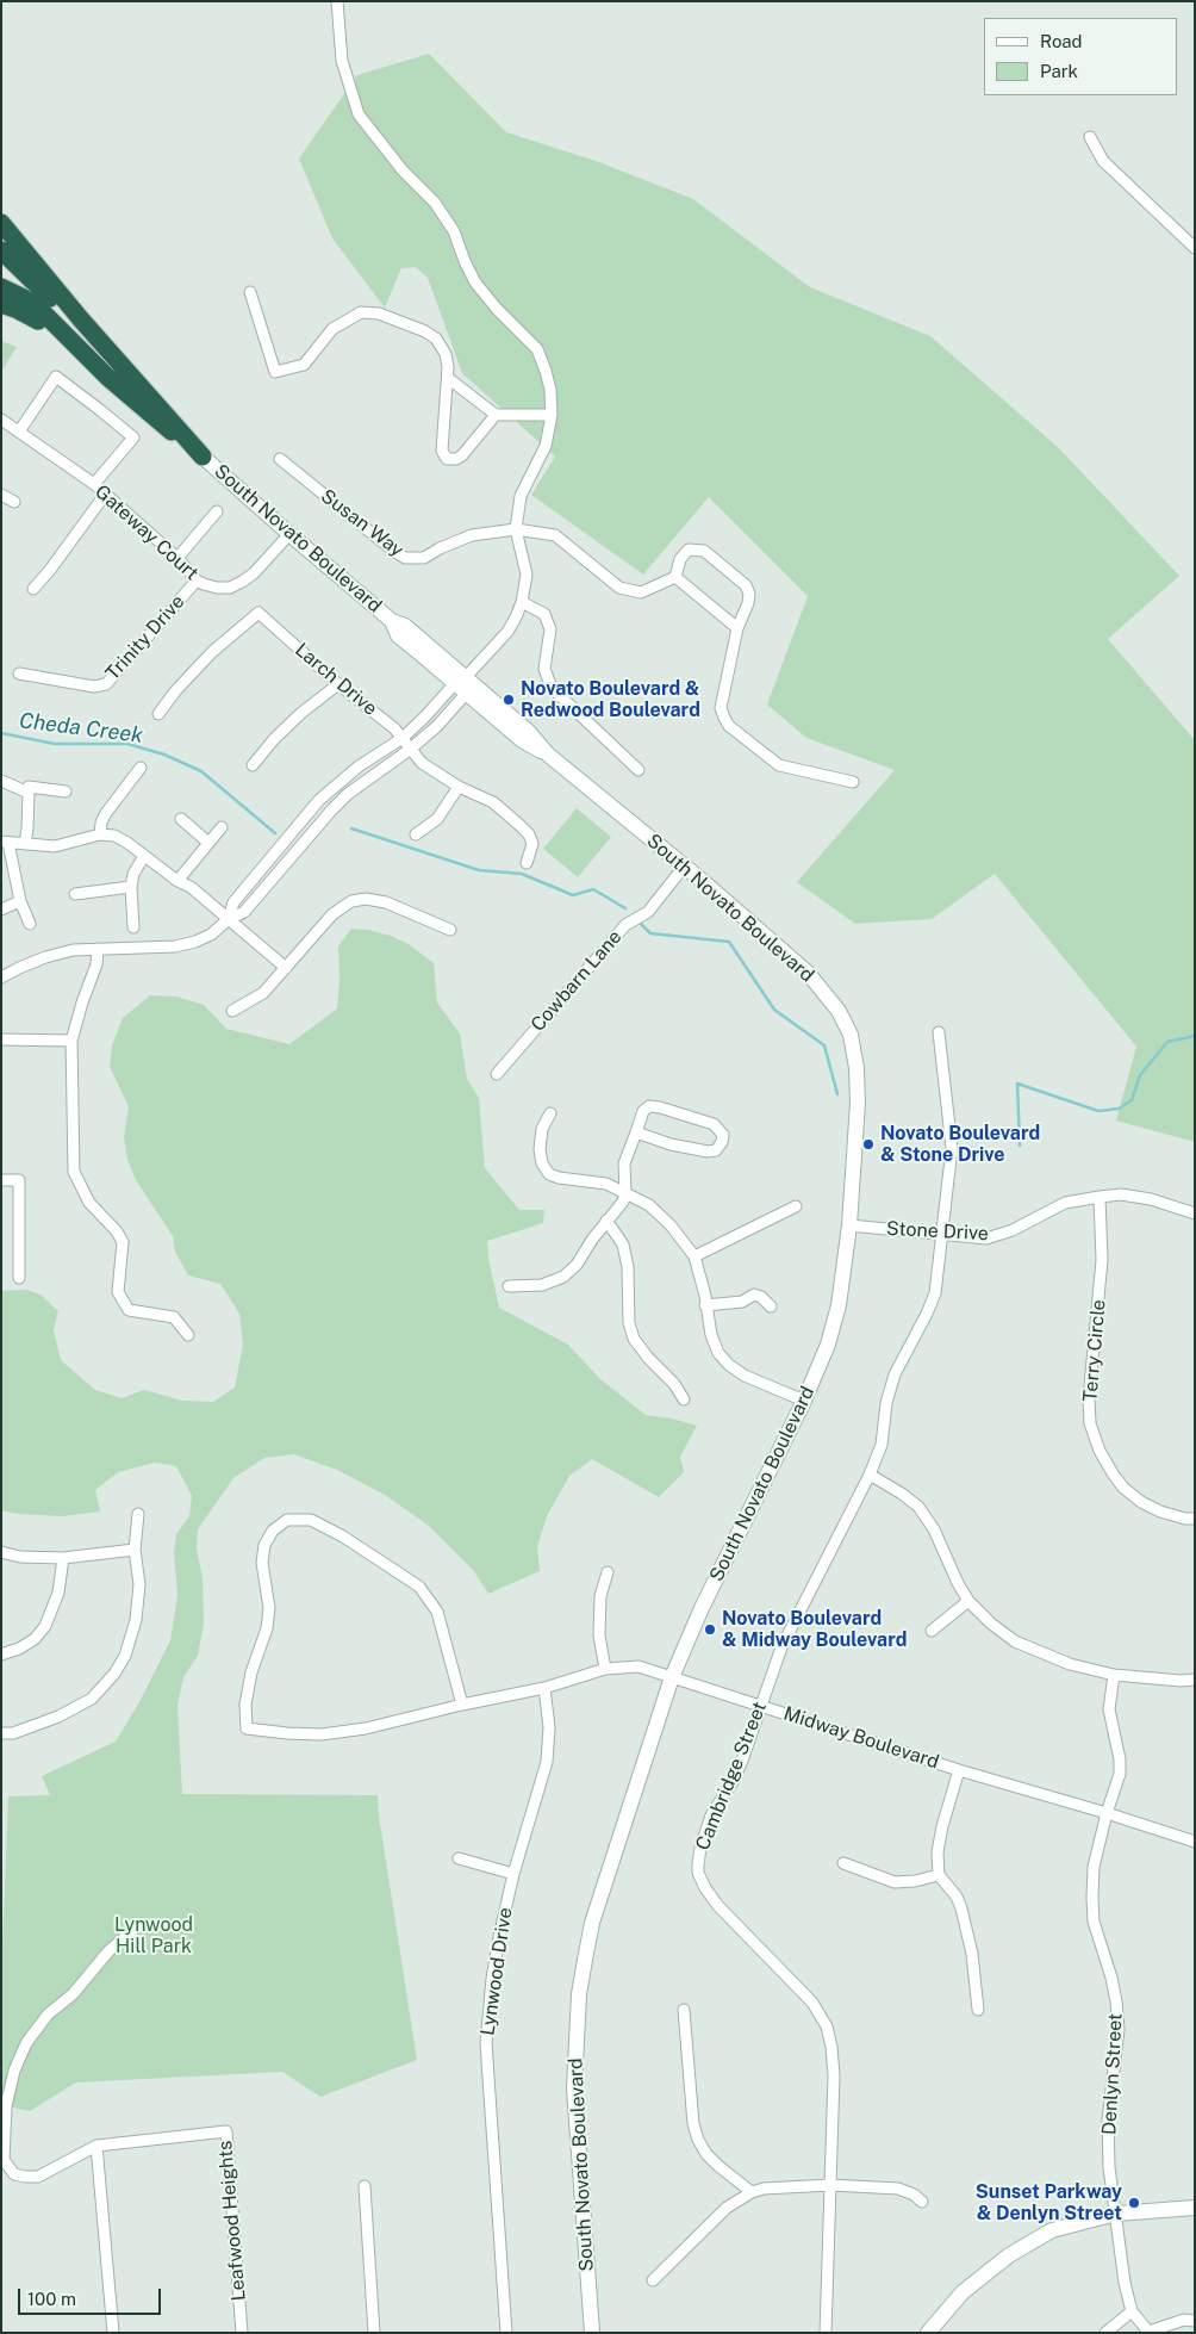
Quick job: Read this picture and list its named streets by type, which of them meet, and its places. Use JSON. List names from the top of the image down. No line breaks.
{"streets":{"main road":["South Novato Boulevard"],"street":["Susan Way","Gateway Court","Trinity Drive","Larch Drive","Cowbarn Lane","Stone Drive","Terry Circle","Midway Boulevard","Cambridge Street","Lynwood Drive","Denlyn Street","Leafwood Heights"]},"crossings":[["Gateway Court","South Novato Boulevard"],["Gateway Court","Trinity Drive"],["South Novato Boulevard","Cowbarn Lane"],["South Novato Boulevard","Stone Drive"],["South Novato Boulevard","Midway Boulevard"],["Stone Drive","Terry Circle"],["Stone Drive","Cambridge Street"],["Midway Boulevard","Cambridge Street"],["Midway Boulevard","Lynwood Drive"],["Midway Boulevard","Denlyn Street"]],"water":["Cheda Creek"],"parks":["Lynwood Hill Park"],"places":["Novato Boulevard & Redwood Boulevard","Novato Boulevard & Stone Drive","Novato Boulevard & Midway Boulevard","Sunset Parkway & Denlyn Street"],"legend":["Road","Park"],"scale_bar":"100 m"}
